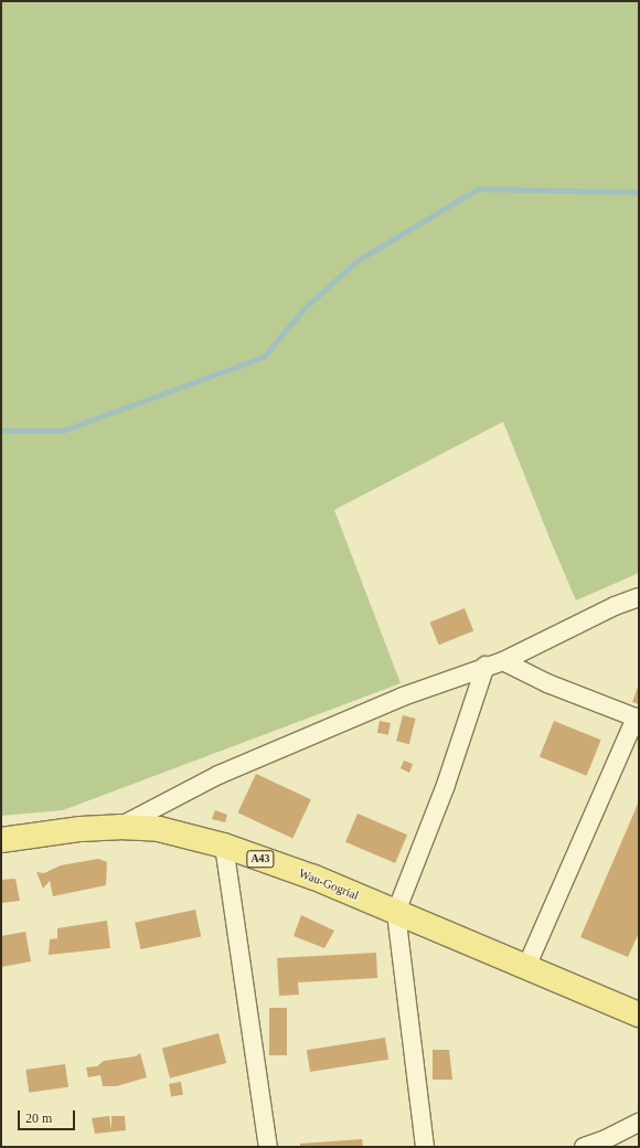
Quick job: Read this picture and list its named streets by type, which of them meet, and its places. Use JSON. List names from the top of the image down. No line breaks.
{"streets":{"main road":["A43","Wau-Gogrial"]},"scale_bar":"20 m"}
